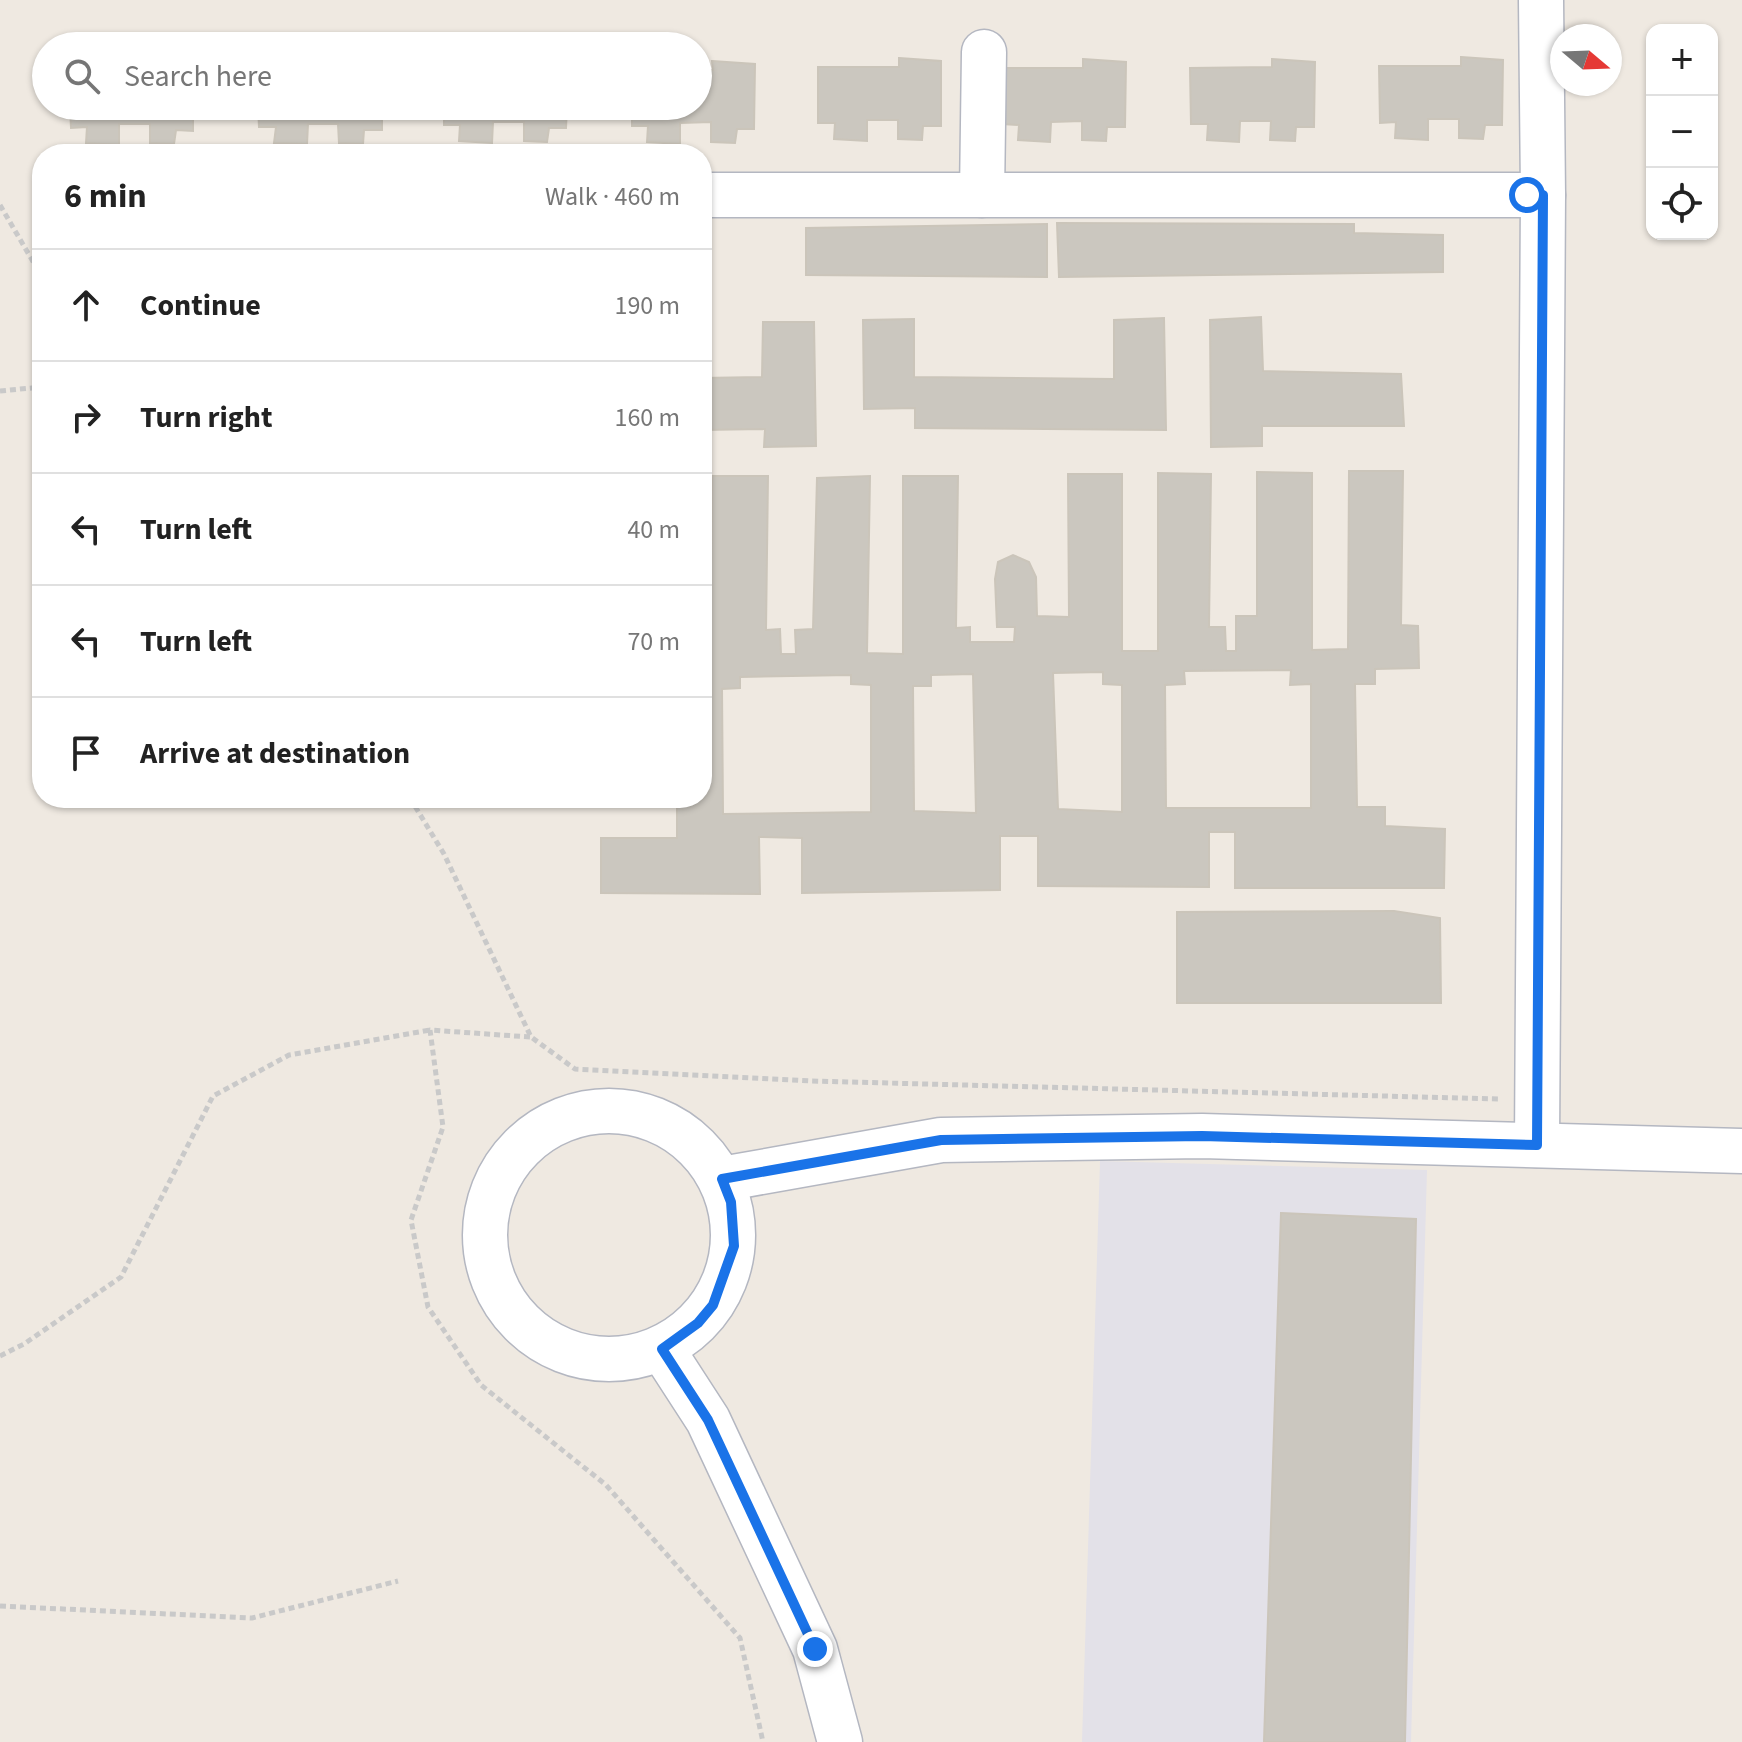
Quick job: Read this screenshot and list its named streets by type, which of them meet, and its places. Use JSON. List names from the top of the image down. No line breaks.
{"north":"right","page":{"map_buttons":["+","−"],"search":"Search here","heading":["6 min","Walk · 460 m"],"list":[["Continue","190 m"],["Turn right","160 m"],["Turn left","40 m"],["Turn left","70 m"],"Arrive at destination"]}}
